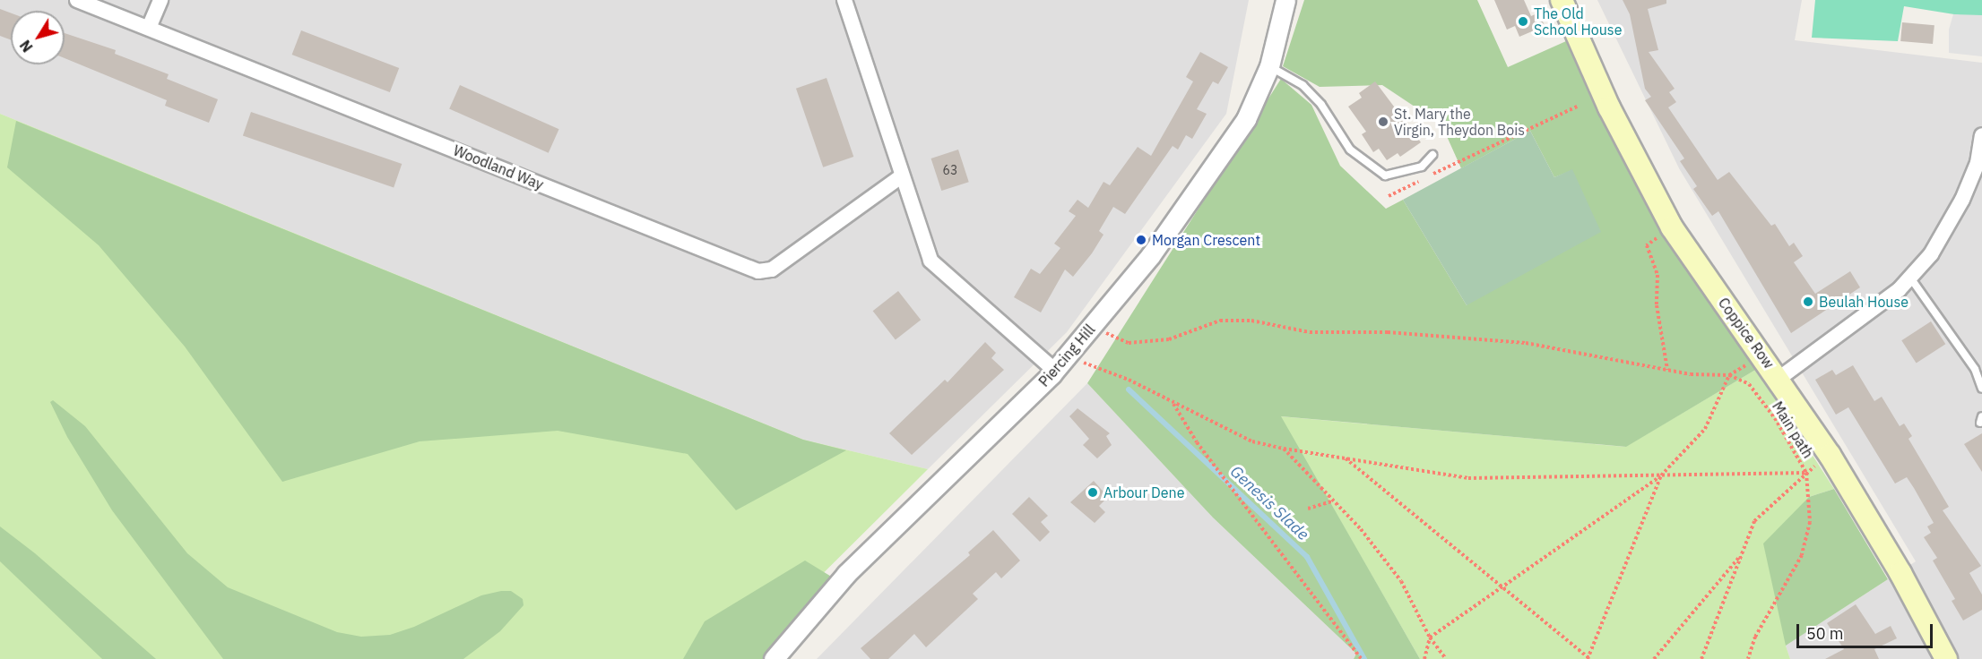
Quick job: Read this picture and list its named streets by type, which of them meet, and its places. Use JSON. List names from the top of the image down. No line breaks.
{"streets":{"main road":["Coppice Row"],"street":["Woodland Way","Piercing Hill"],"path":["Main path"]},"water":["Genesis Slade"],"places":["The Old School House","St. Mary the Virgin, Theydon Bois","Morgan Crescent","Beulah House","Arbour Dene"],"house_numbers":["63"],"scale_bar":"50 m","north":"bottom left"}
